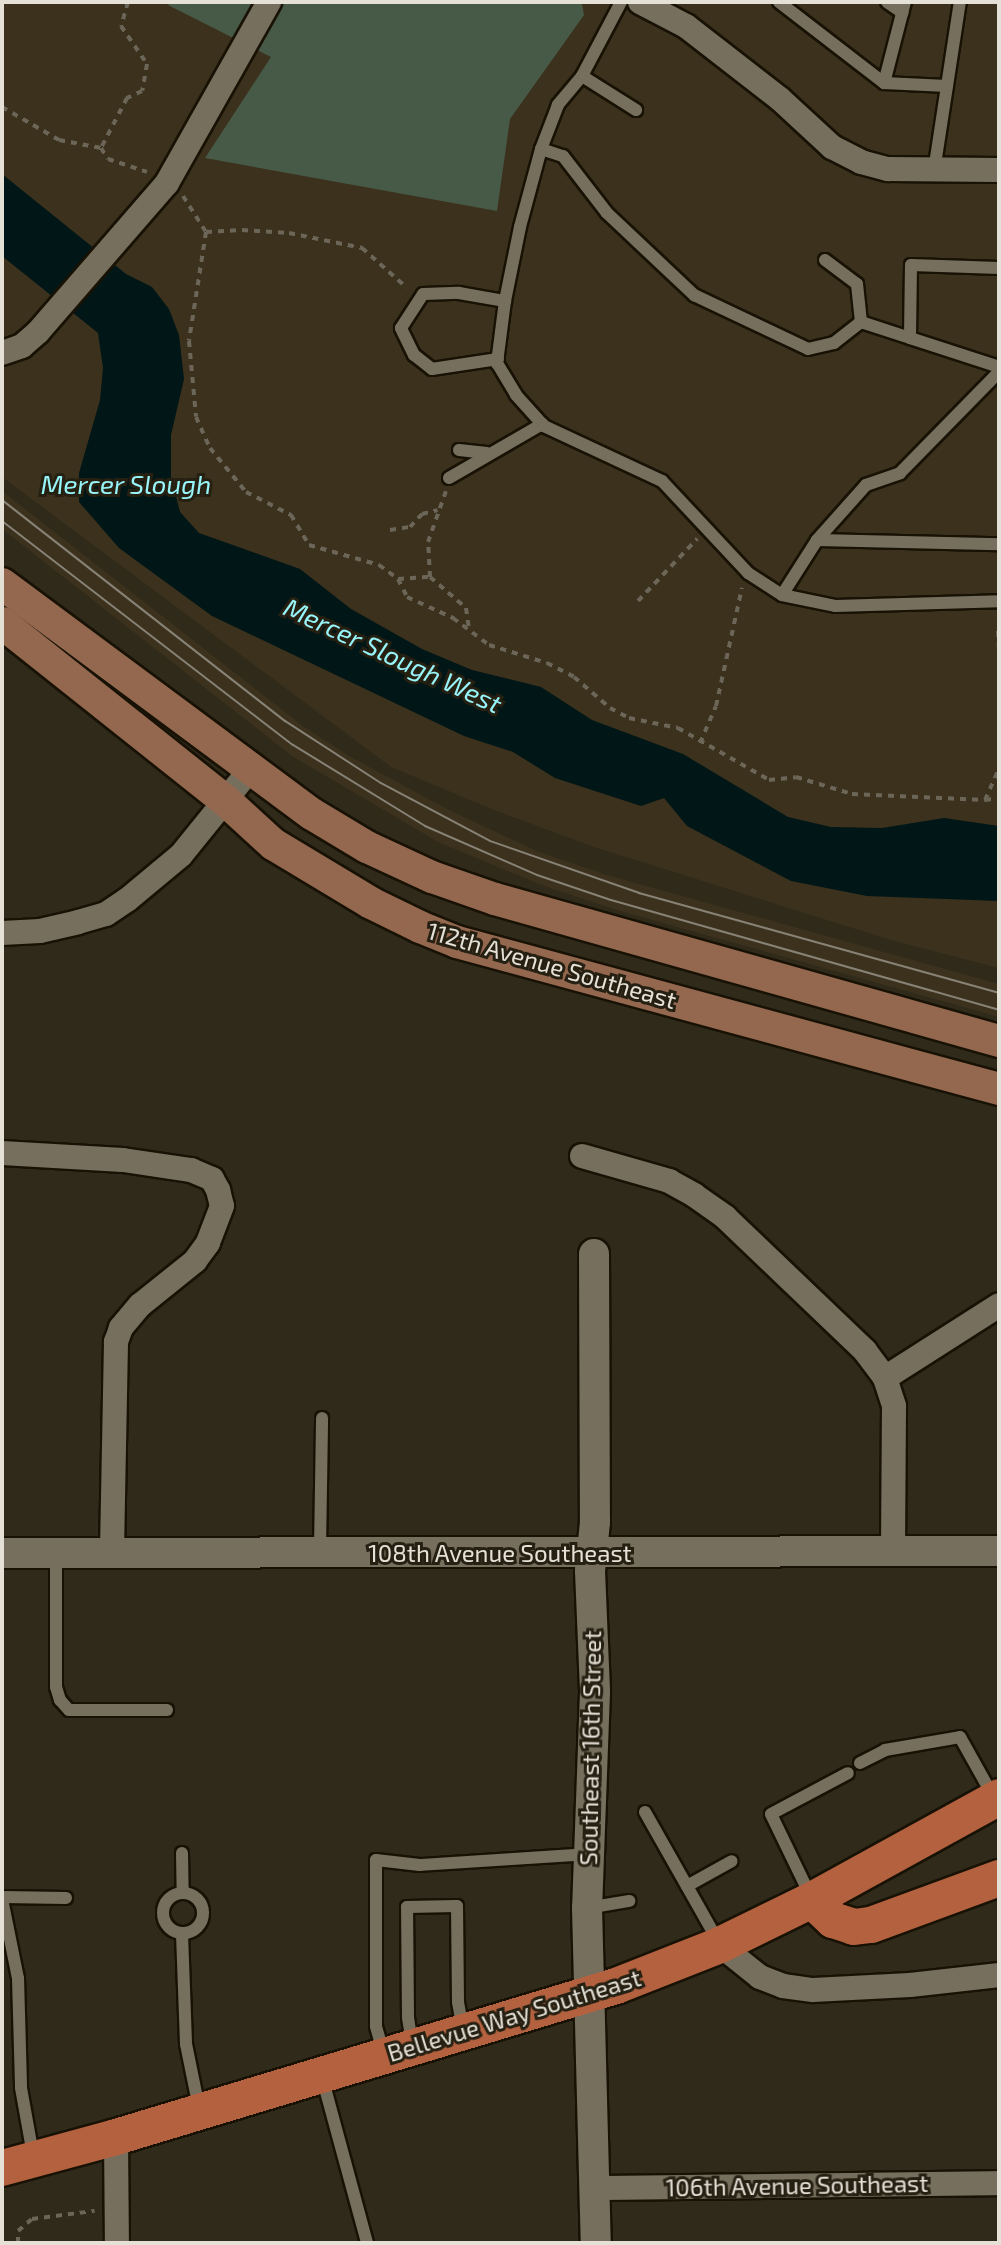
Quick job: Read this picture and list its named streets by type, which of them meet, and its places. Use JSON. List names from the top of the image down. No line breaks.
{"streets":{"main road":["112th Avenue Southeast","Bellevue Way Southeast"],"street":["108th Avenue Southeast","Southeast 16th Street","106th Avenue Southeast"]},"crossings":[["108th Avenue Southeast","Southeast 16th Street"],["Southeast 16th Street","Bellevue Way Southeast"],["Southeast 16th Street","106th Avenue Southeast"]],"water":["Mercer Slough","Mercer Slough West"]}
